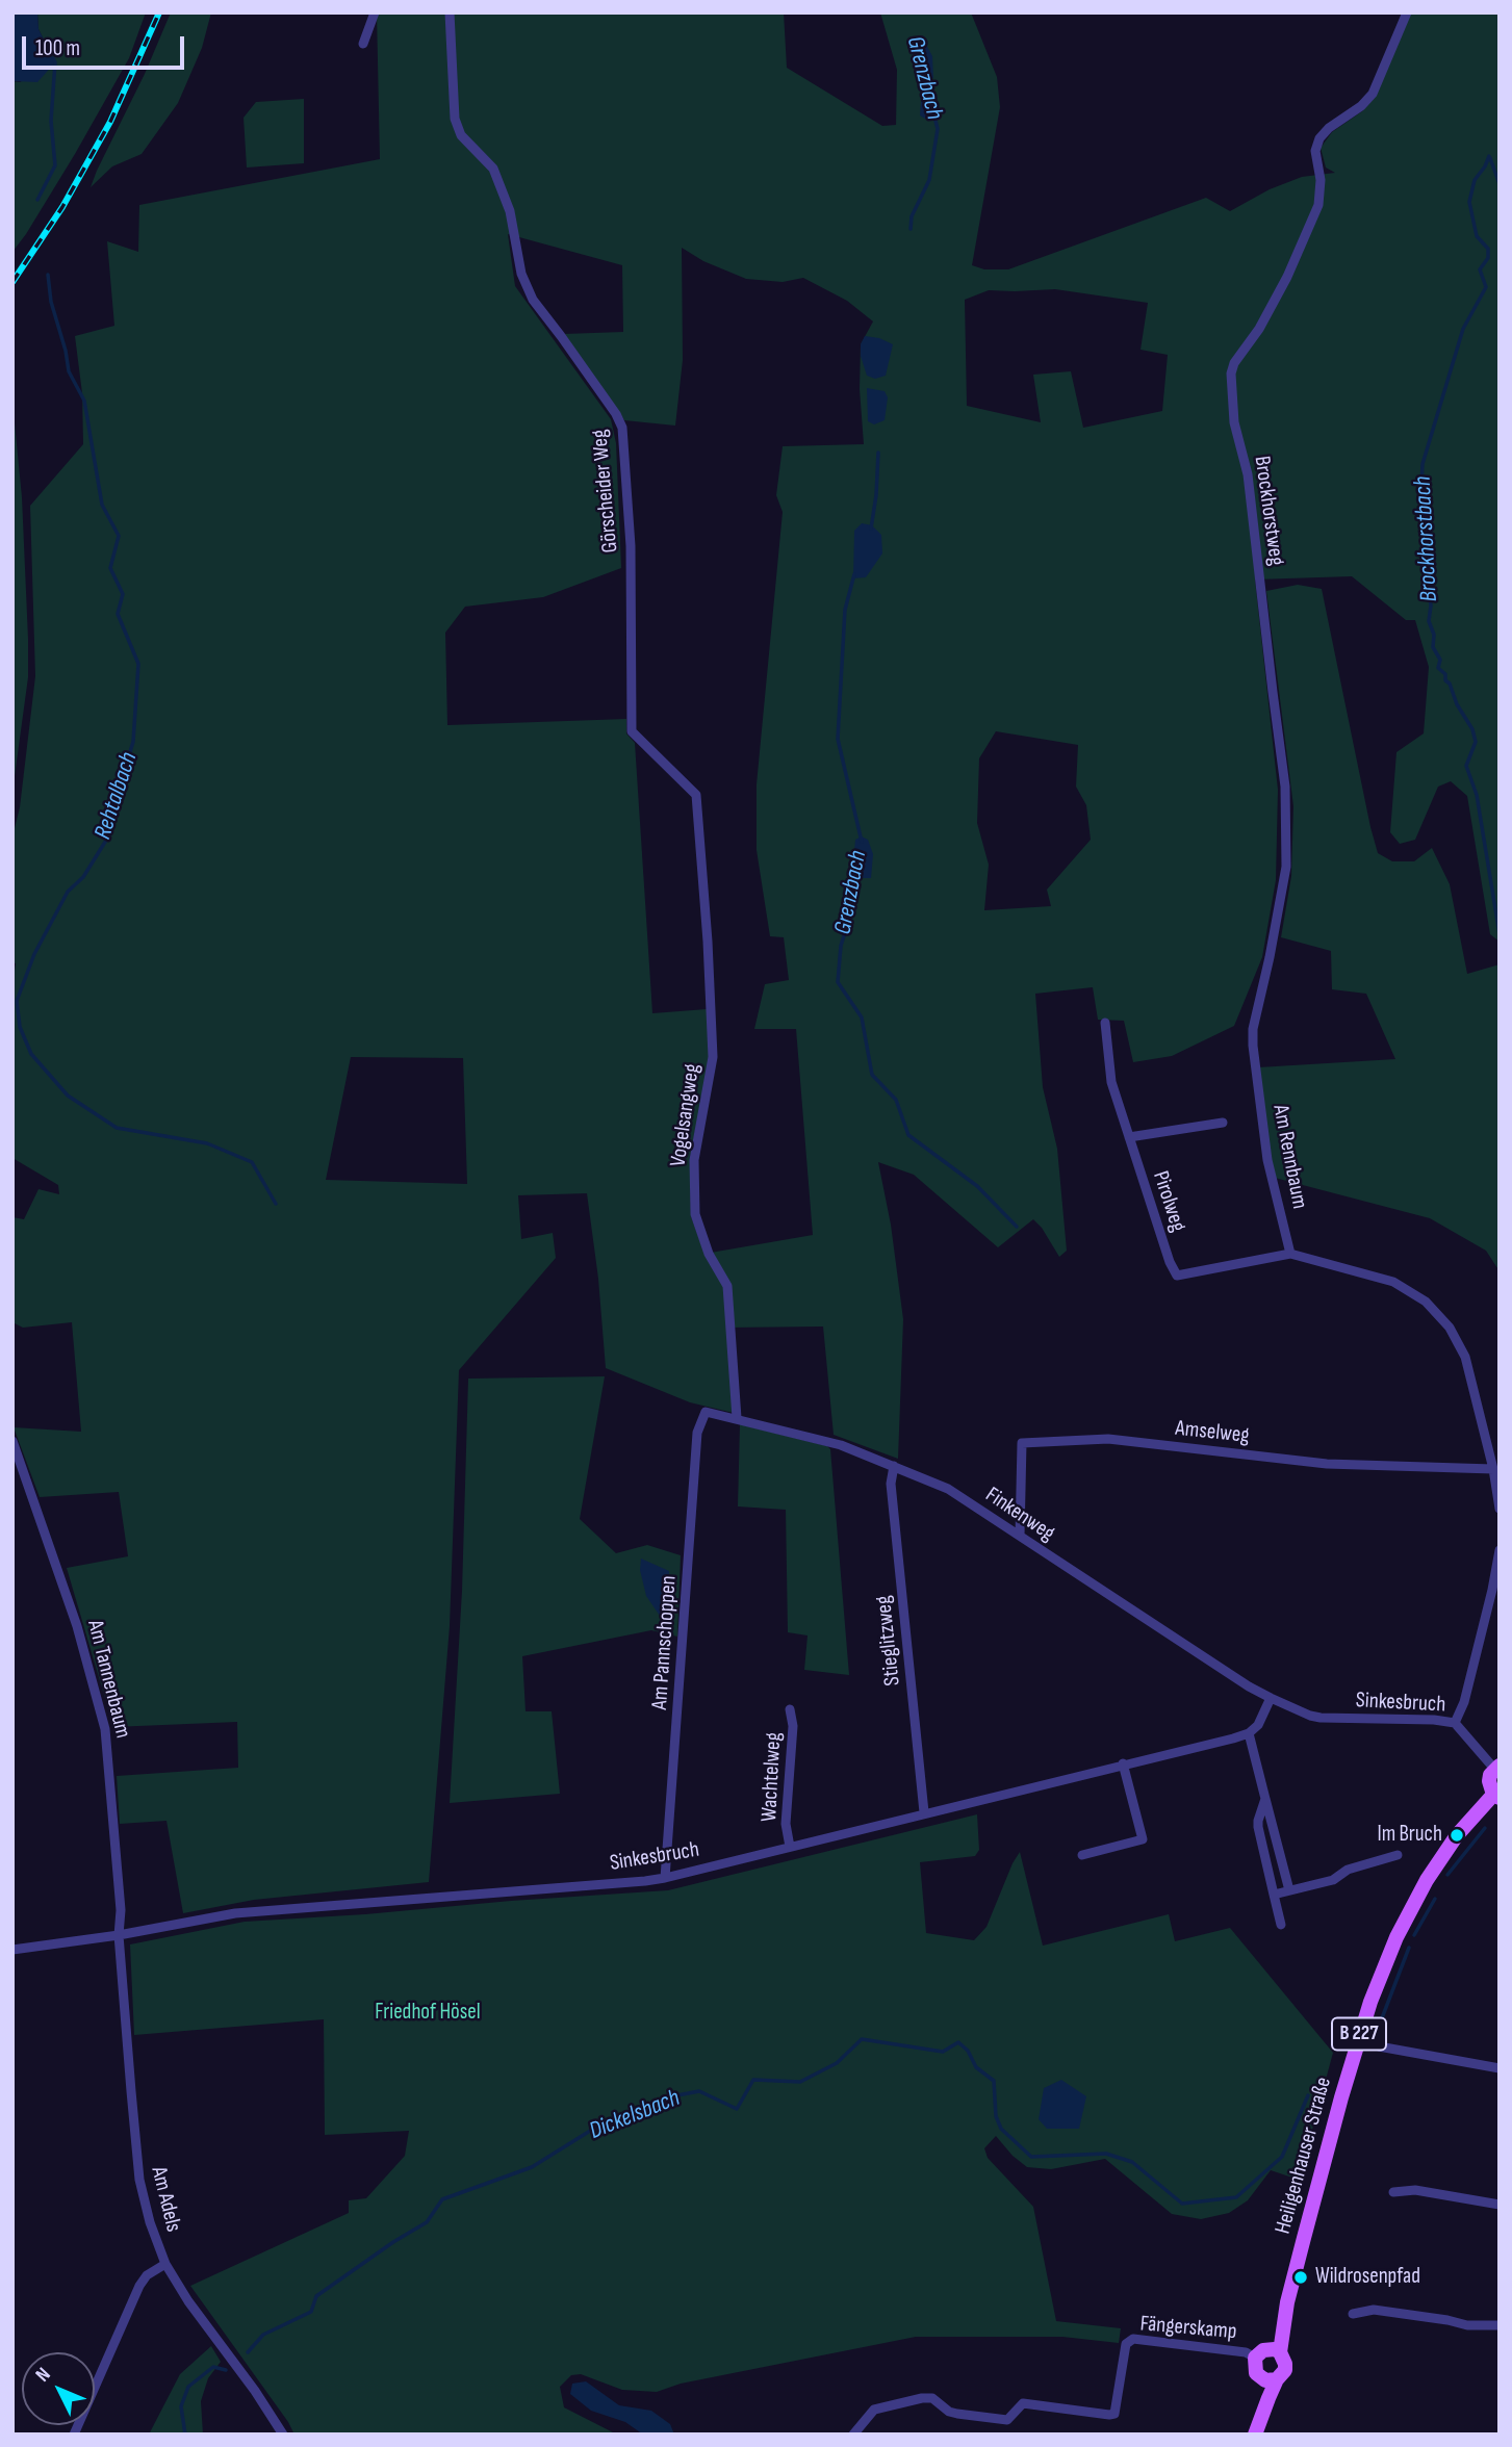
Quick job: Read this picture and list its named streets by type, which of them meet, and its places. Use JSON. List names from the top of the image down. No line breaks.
{"streets":{"main road":["B 227","Heiligenhauser Straße"],"street":["Görscheider Weg","Brockhorstweg","Vogelsangweg","Am Rennbaum","Pirolweg","Amselweg","Finkenweg","Stieglitzweg","Am Pannschoppen","Am Tannenbaum","Sinkesbruch","Wachtelweg","Am Adels","Fängerskamp"]},"crossings":[["Görscheider Weg","Vogelsangweg"],["Brockhorstweg","Am Rennbaum"],["Vogelsangweg","Finkenweg"],["Am Rennbaum","Pirolweg"],["Amselweg","Finkenweg"],["Finkenweg","Stieglitzweg"],["Finkenweg","Am Pannschoppen"],["Finkenweg","Sinkesbruch"],["Stieglitzweg","Sinkesbruch"],["Am Pannschoppen","Sinkesbruch"],["Am Tannenbaum","Sinkesbruch"],["Am Tannenbaum","Am Adels"],["Sinkesbruch","Wachtelweg"],["Sinkesbruch","Am Adels"],["Heiligenhauser Straße","Fängerskamp"]],"water":["Grenzbach","Brockhorstbach","Rehtalbach","Dickelsbach"],"parks":["Friedhof Hösel"],"places":["Im Bruch","Wildrosenpfad"],"scale_bar":"100 m","north":"top left"}
